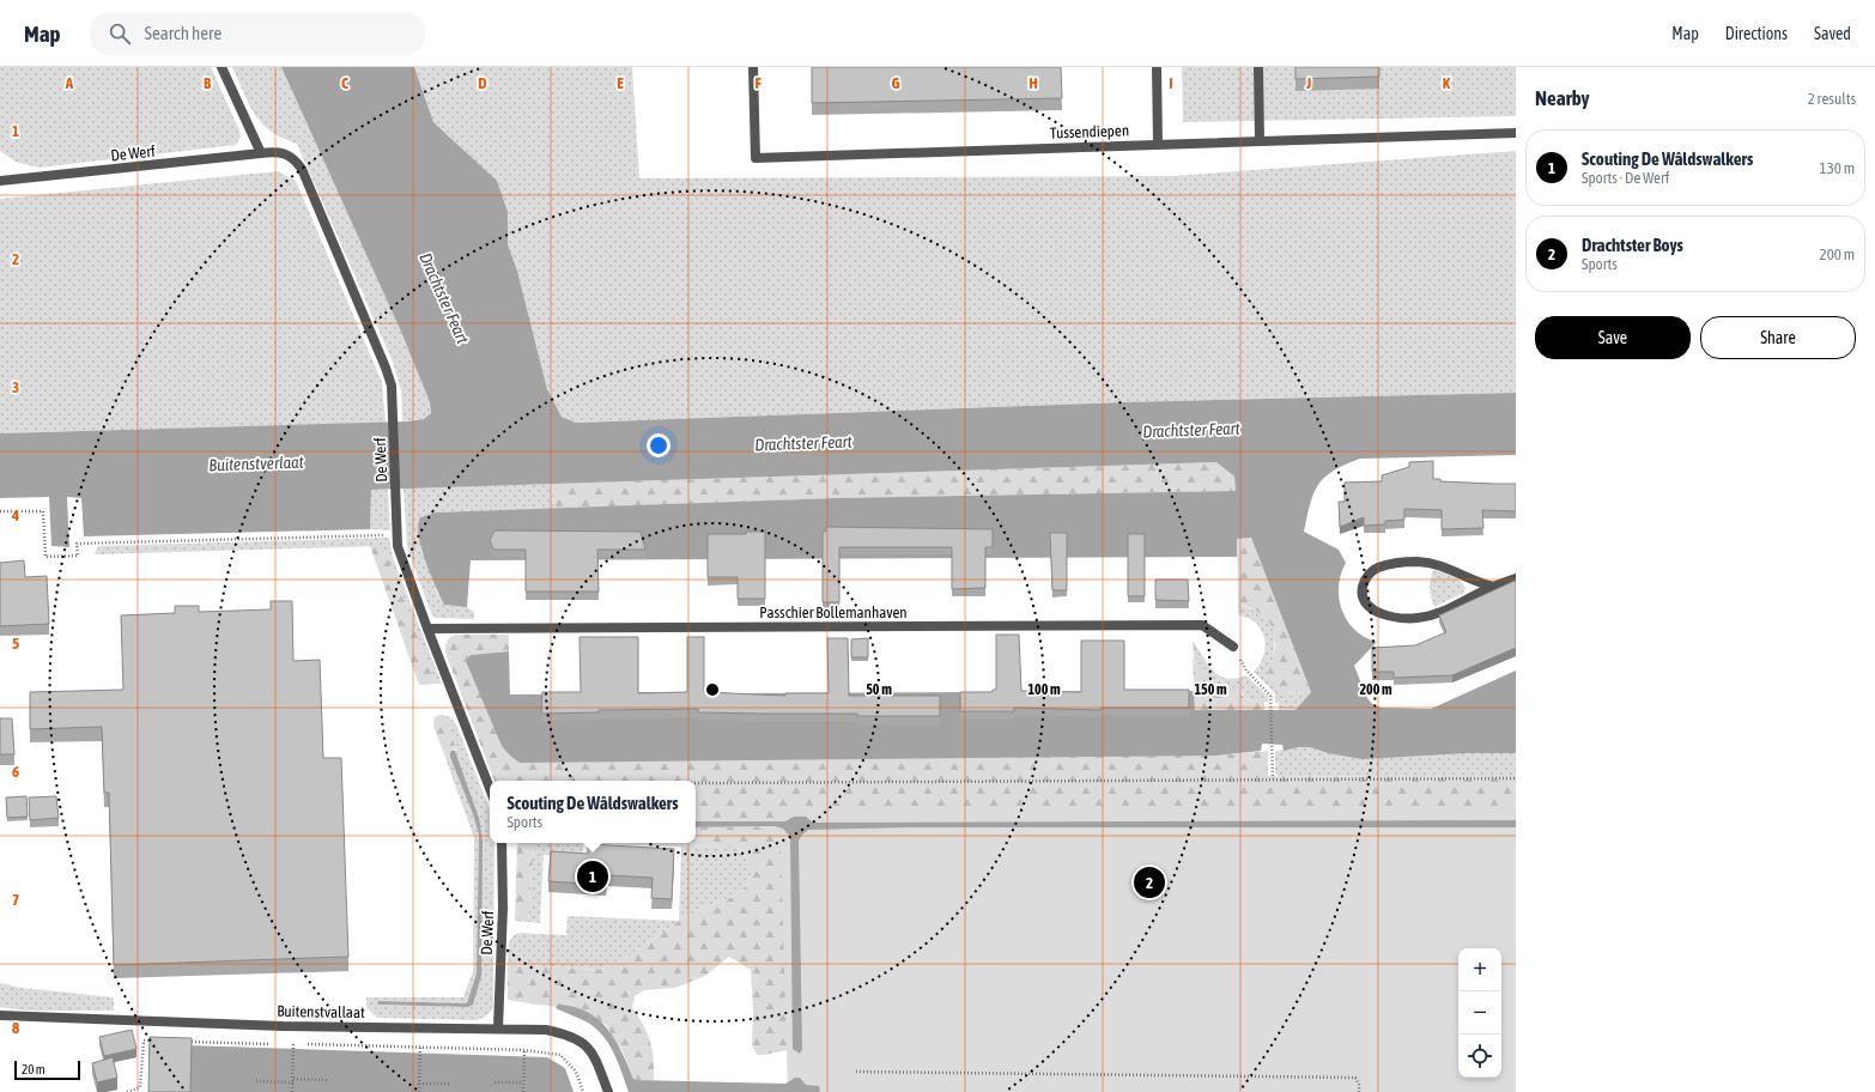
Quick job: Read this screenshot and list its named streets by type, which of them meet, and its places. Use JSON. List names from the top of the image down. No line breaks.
{"streets":{"street":["Tussendiepen","De Werf","Passchier Bollemanhaven","Buitenstvallaat"]},"crossings":[["De Werf","Passchier Bollemanhaven"],["De Werf","Buitenstvallaat"]],"water":["Drachtster Feart","Buitenstverlaat"],"scale_bar":"20 m","page":{"header":"Map","search":"Search here","nav":["Map","Directions","Saved"],"heading":["Nearby","2 results"],"list":[{"mark":"1","name":"Scouting De Wâldswalkers","note":"Sports · De Werf","value":"130 m"},{"mark":"2","name":"Drachtster Boys","note":"Sports","value":"200 m"}],"buttons":["Save","Share"],"popup":["Scouting De Wâldswalkers","Sports"],"pins":["1","2"],"map_buttons":["+","−"],"scale":"20 m"},"grid":{"columns":["A","B","C","D","E","F","G","H","I","J","K"],"rows":["1","2","3","4","5","6","7","8"]},"rings":["50 m","100 m","150 m","200 m"]}
